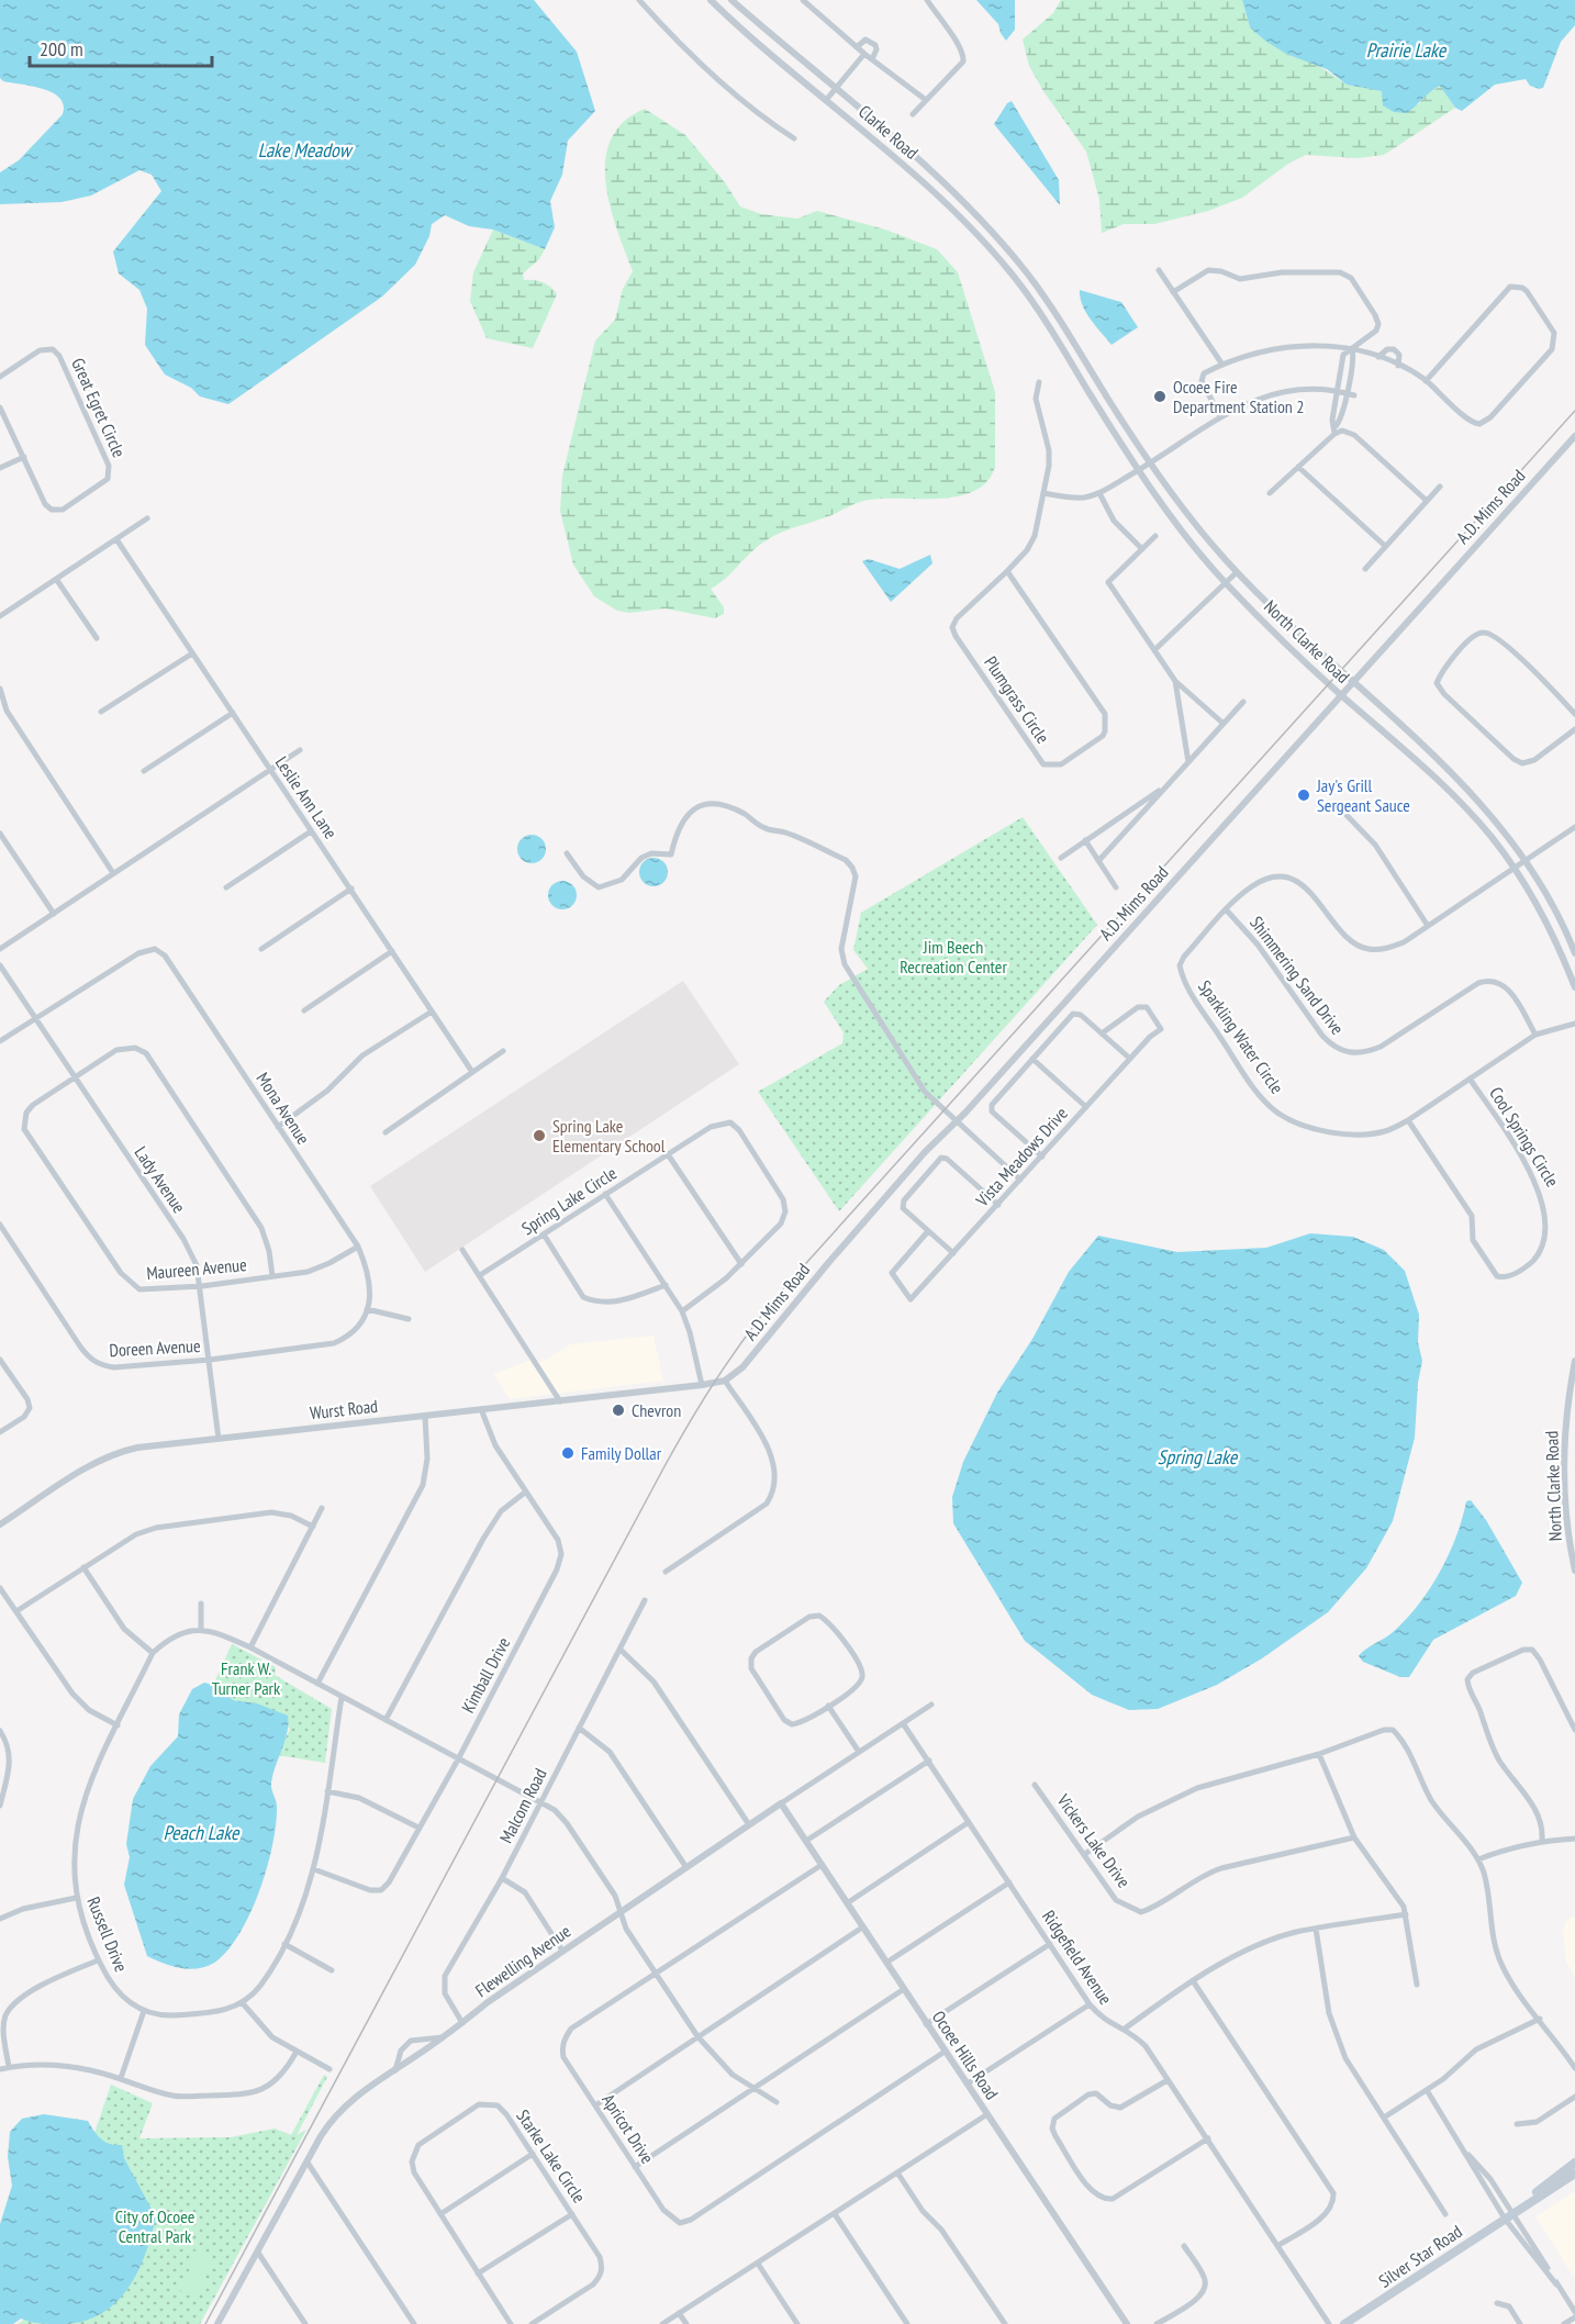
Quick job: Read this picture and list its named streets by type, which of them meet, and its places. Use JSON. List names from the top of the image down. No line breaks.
{"streets":{"main road":["Silver Star Road"],"street":["Clarke Road","Great Egret Circle","A.D. Mims Road","North Clarke Road","Plumgrass Circle","Leslie Ann Lane","Shimmering Sand Drive","Sparkling Water Circle","Mona Avenue","Cool Springs Circle","Vista Meadows Drive","Lady Avenue","Spring Lake Circle","Maureen Avenue","Doreen Avenue","Wurst Road","Kimball Drive","Malcom Road","Vickers Lake Drive","Russell Drive","Ridgefield Avenue","Flewelling Avenue","Ocoee Hills Road","Apricot Drive","Starke Lake Circle"]},"crossings":[["Clarke Road","North Clarke Road"],["A.D. Mims Road","North Clarke Road"],["A.D. Mims Road","Wurst Road"],["North Clarke Road","Sparkling Water Circle"],["Shimmering Sand Drive","Sparkling Water Circle"],["Sparkling Water Circle","Cool Springs Circle"],["Mona Avenue","Lady Avenue"],["Mona Avenue","Maureen Avenue"],["Mona Avenue","Doreen Avenue"],["Lady Avenue","Maureen Avenue"],["Lady Avenue","Doreen Avenue"],["Lady Avenue","Wurst Road"],["Wurst Road","Kimball Drive"],["Malcom Road","Flewelling Avenue"],["Ridgefield Avenue","Flewelling Avenue"],["Flewelling Avenue","Ocoee Hills Road"],["Ocoee Hills Road","Apricot Drive"]],"water":["Prairie Lake","Lake Meadow","Spring Lake","Peach Lake"],"parks":["Jim Beech Recreation Center","Frank W. Turner Park","City of Ocoee Central Park"],"places":["Ocoee Fire Department Station 2","Jay's Grill Sergeant Sauce","Spring Lake Elementary School","Chevron","Family Dollar"],"scale_bar":"200 m"}
